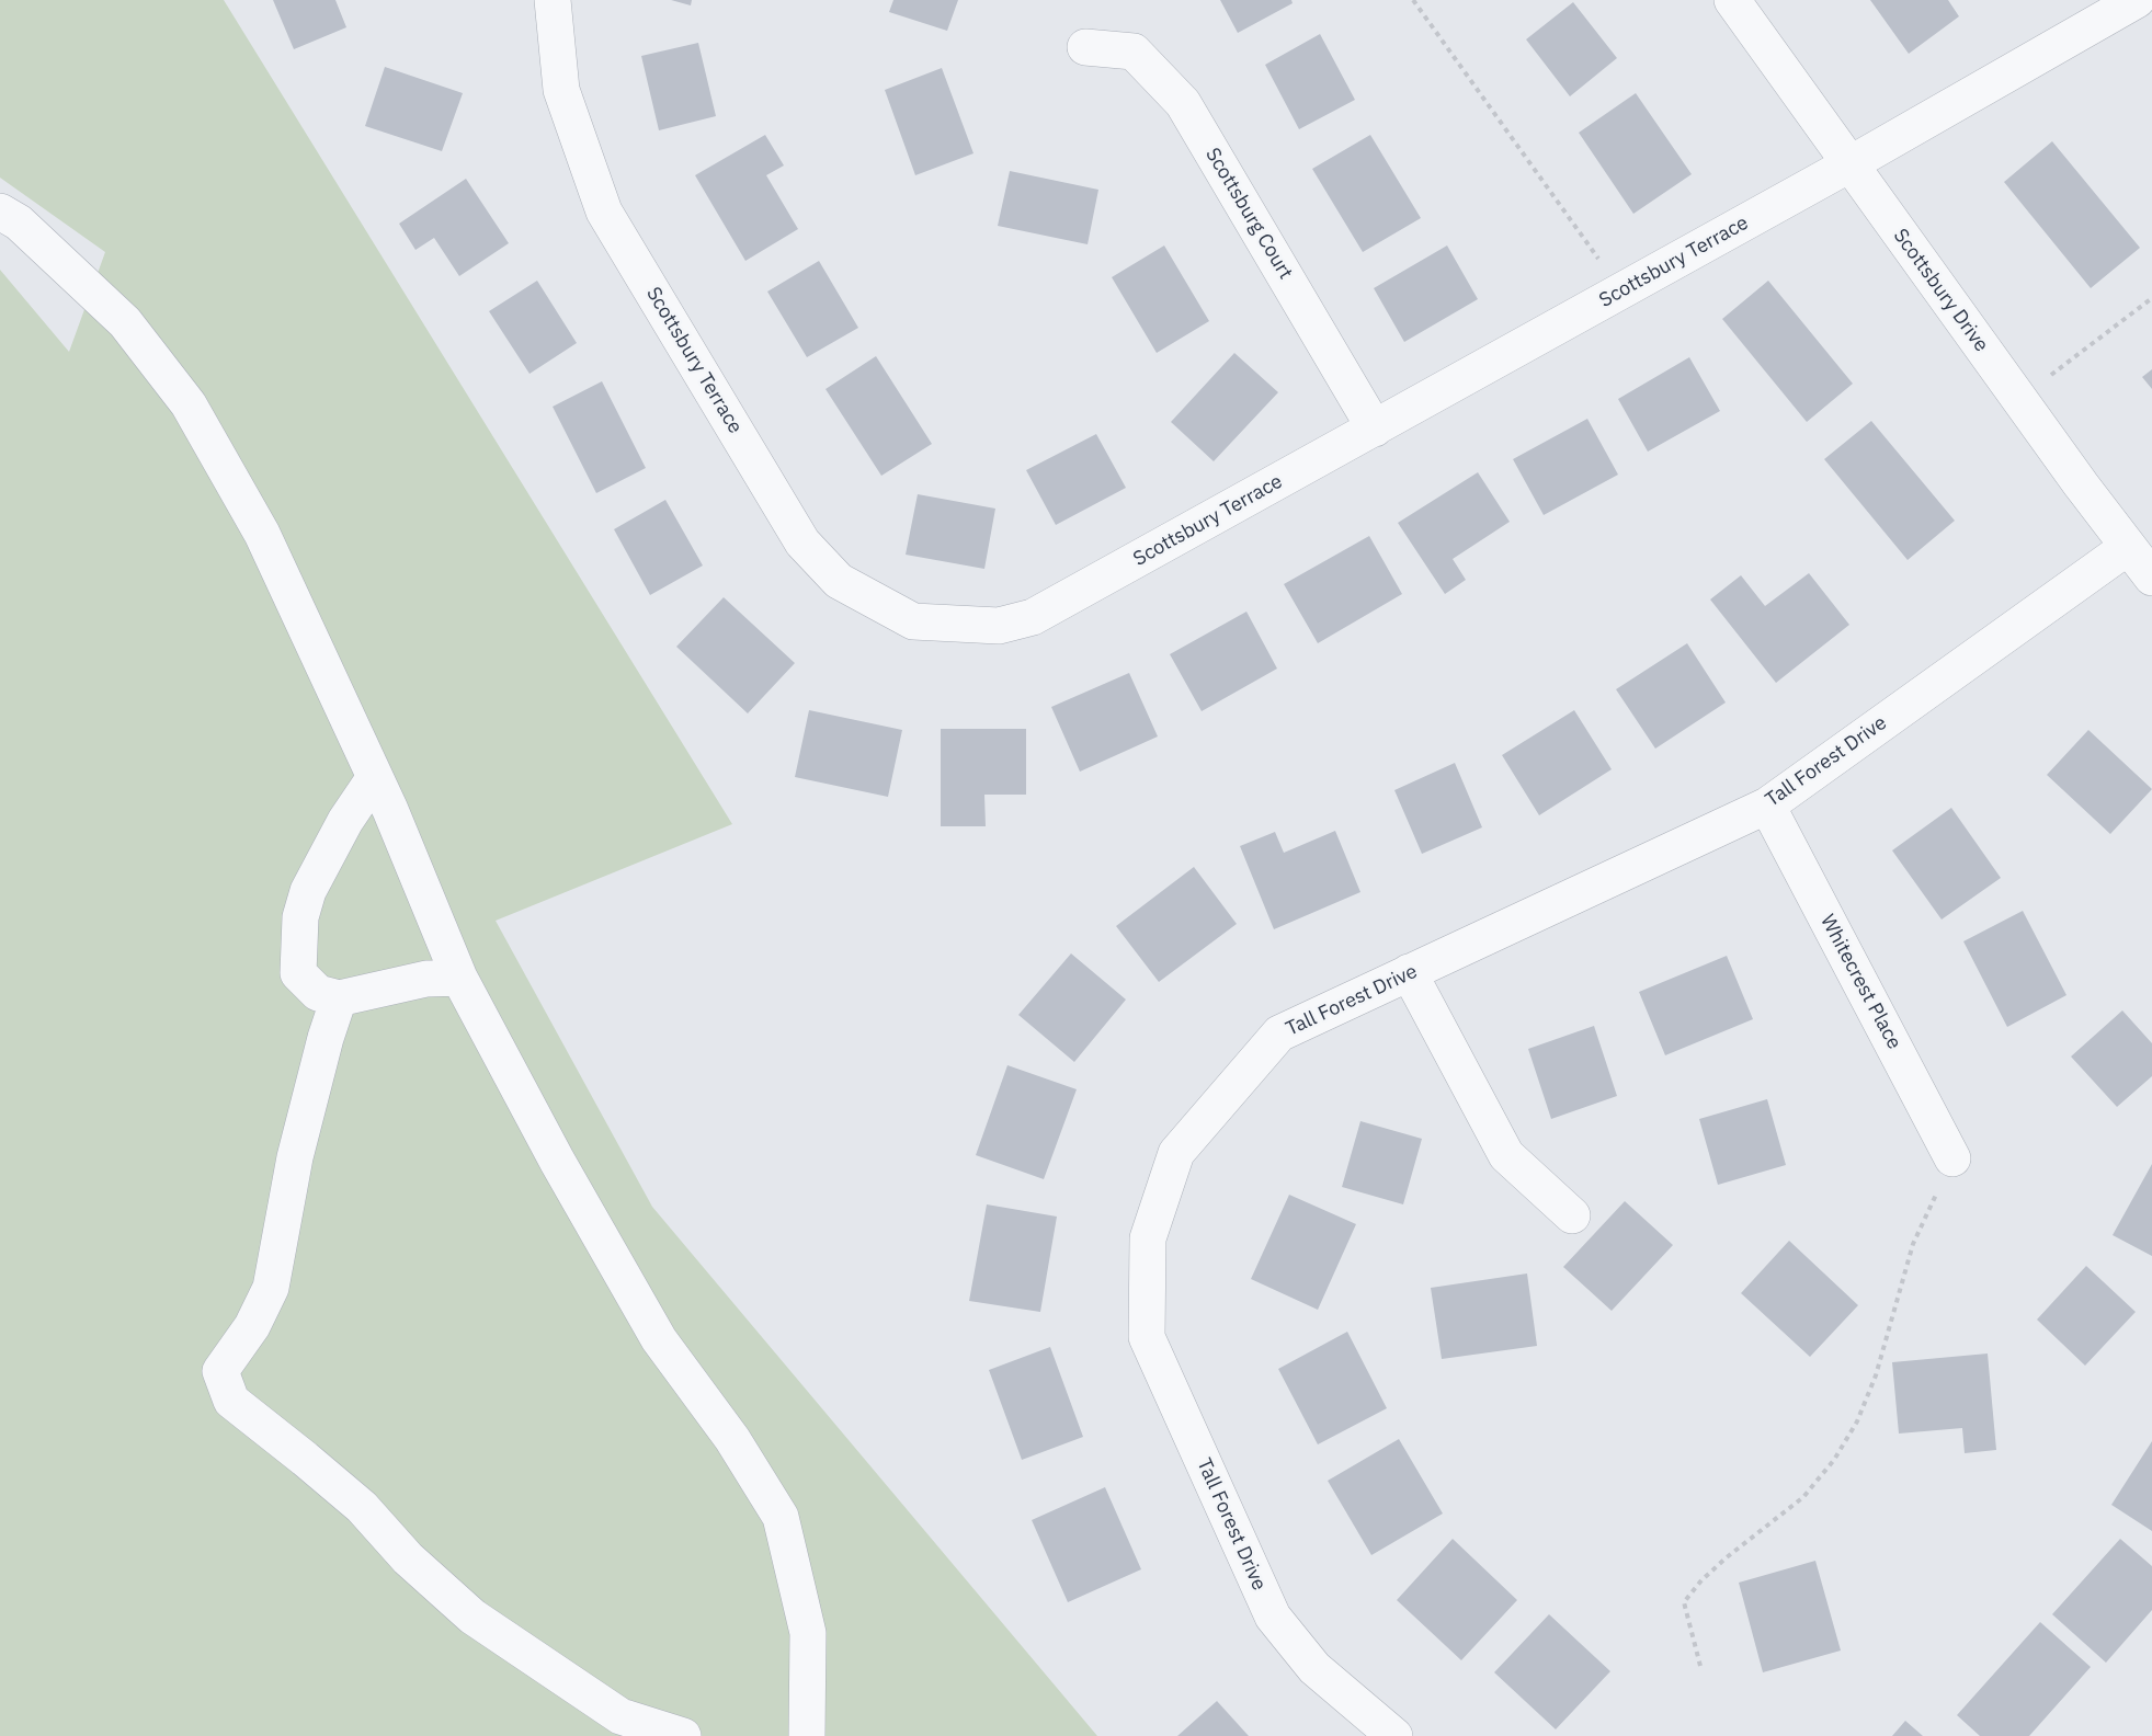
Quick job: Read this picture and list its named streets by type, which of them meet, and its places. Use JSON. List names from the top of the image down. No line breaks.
{"streets":{"street":["Scottsburg Court","Scottsbury Terrace","Scottsbury Drive","Tall Forest Drive","Whitecrest Place"]},"crossings":[["Scottsburg Court","Scottsbury Terrace"],["Scottsbury Terrace","Scottsbury Drive"],["Scottsbury Drive","Tall Forest Drive"],["Tall Forest Drive","Whitecrest Place"]]}
